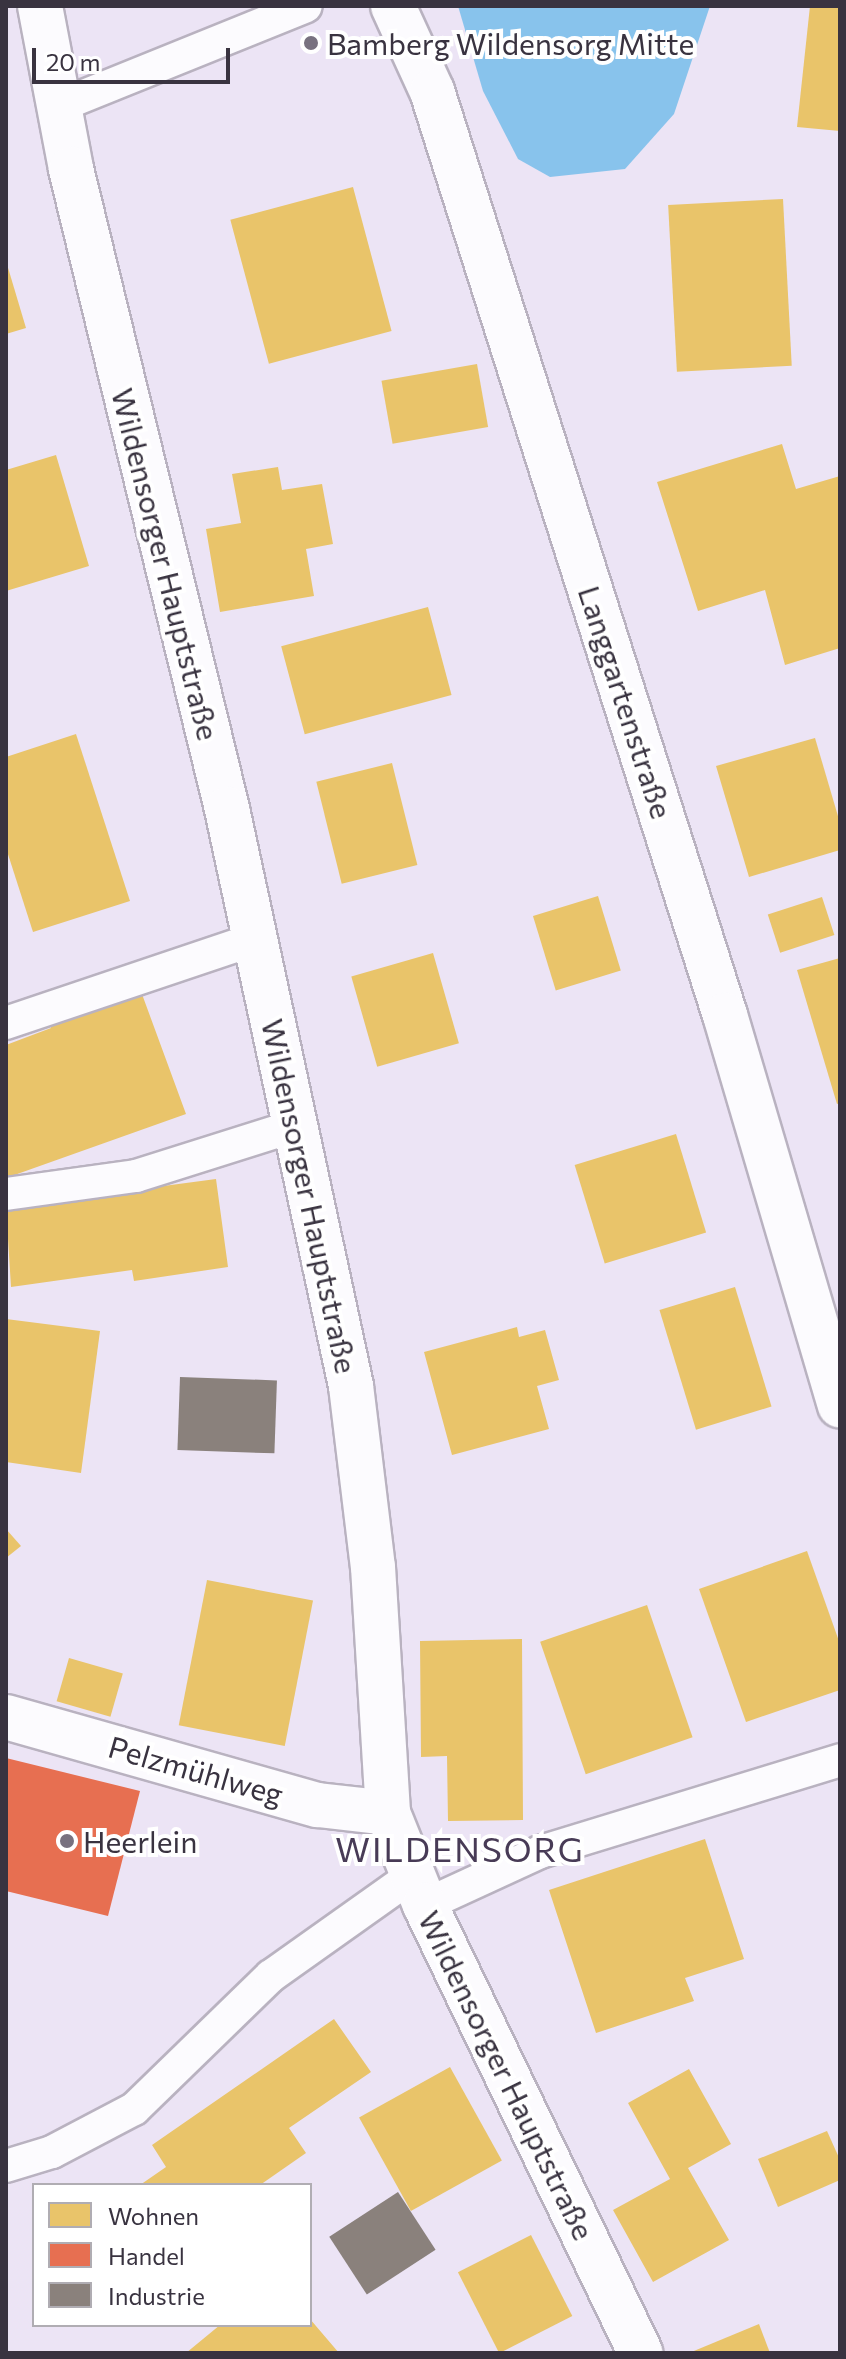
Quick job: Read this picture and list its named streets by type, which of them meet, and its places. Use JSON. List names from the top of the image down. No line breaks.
{"streets":{"street":["Wildensorger Hauptstraße","Langgartenstraße","Pelzmühlweg"]},"crossings":[["Wildensorger Hauptstraße","Pelzmühlweg"]],"districts":["WILDENSORG"],"places":["Bamberg Wildensorg Mitte","Heerlein"],"legend":["Wohnen","Handel","Industrie"],"scale_bar":"20 m"}
